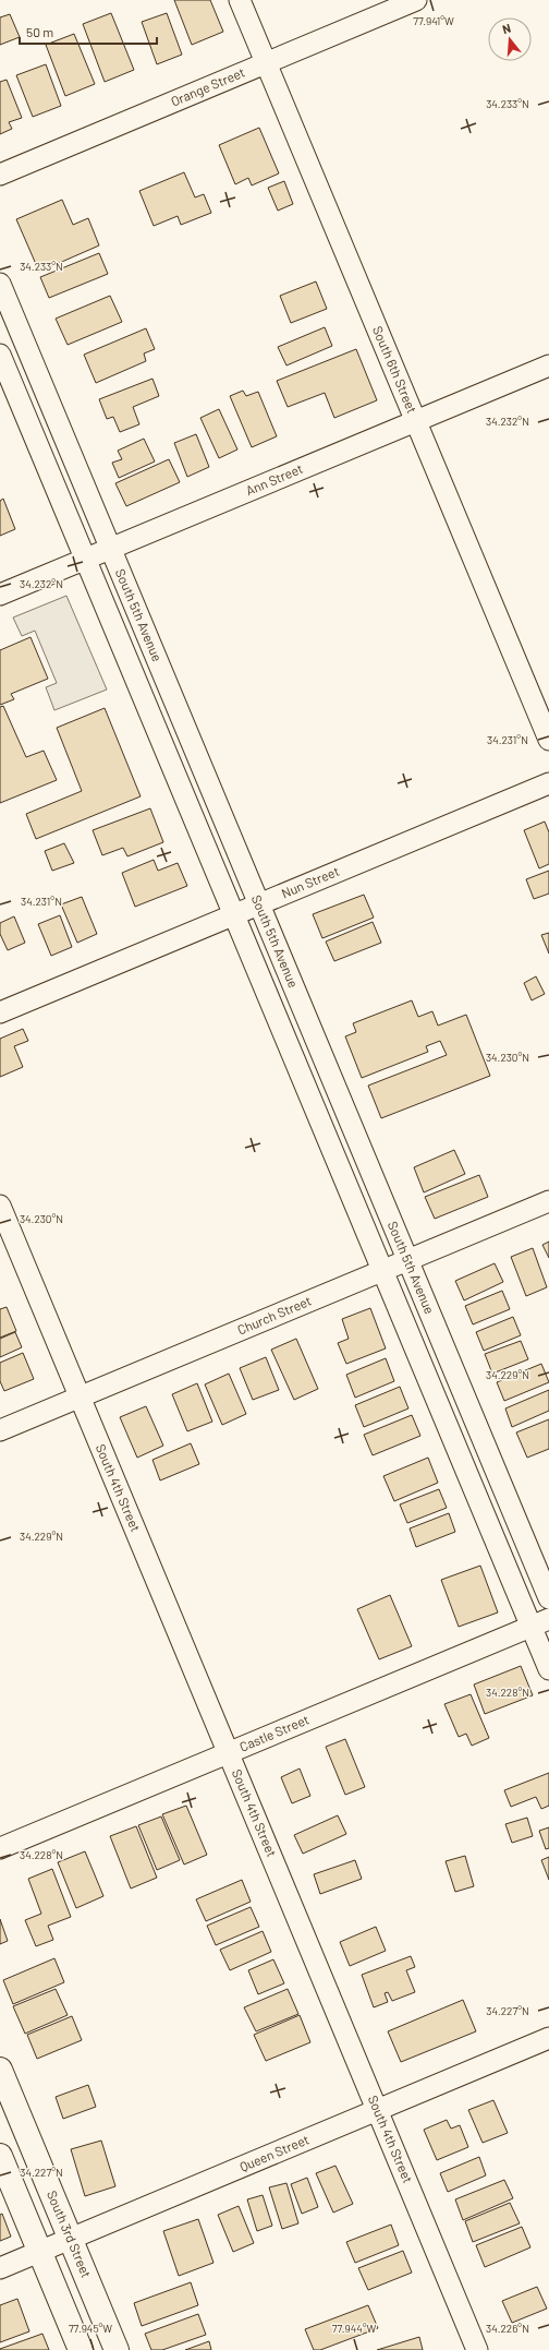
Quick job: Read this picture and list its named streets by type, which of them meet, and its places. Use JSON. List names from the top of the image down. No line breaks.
{"streets":{"main road":["South 3rd Street"],"street":["Orange Street","South 6th Street","Ann Street","South 5th Avenue","Nun Street","Church Street","South 4th Street","Castle Street","Queen Street"]},"crossings":[["Orange Street","South 6th Street"],["South 6th Street","Ann Street"],["Ann Street","South 5th Avenue"],["South 5th Avenue","Nun Street"],["South 5th Avenue","Church Street"],["South 5th Avenue","Castle Street"],["Church Street","South 4th Street"],["South 4th Street","Castle Street"],["South 4th Street","Queen Street"],["Queen Street","South 3rd Street"]],"scale_bar":"50 m","north":"top","coordinates":["77.941°W","34.233°N","34.232°N","34.231°N","34.230°N","34.229°N","34.228°N","34.227°N","34.226°N","77.945°W","77.944°W"]}
